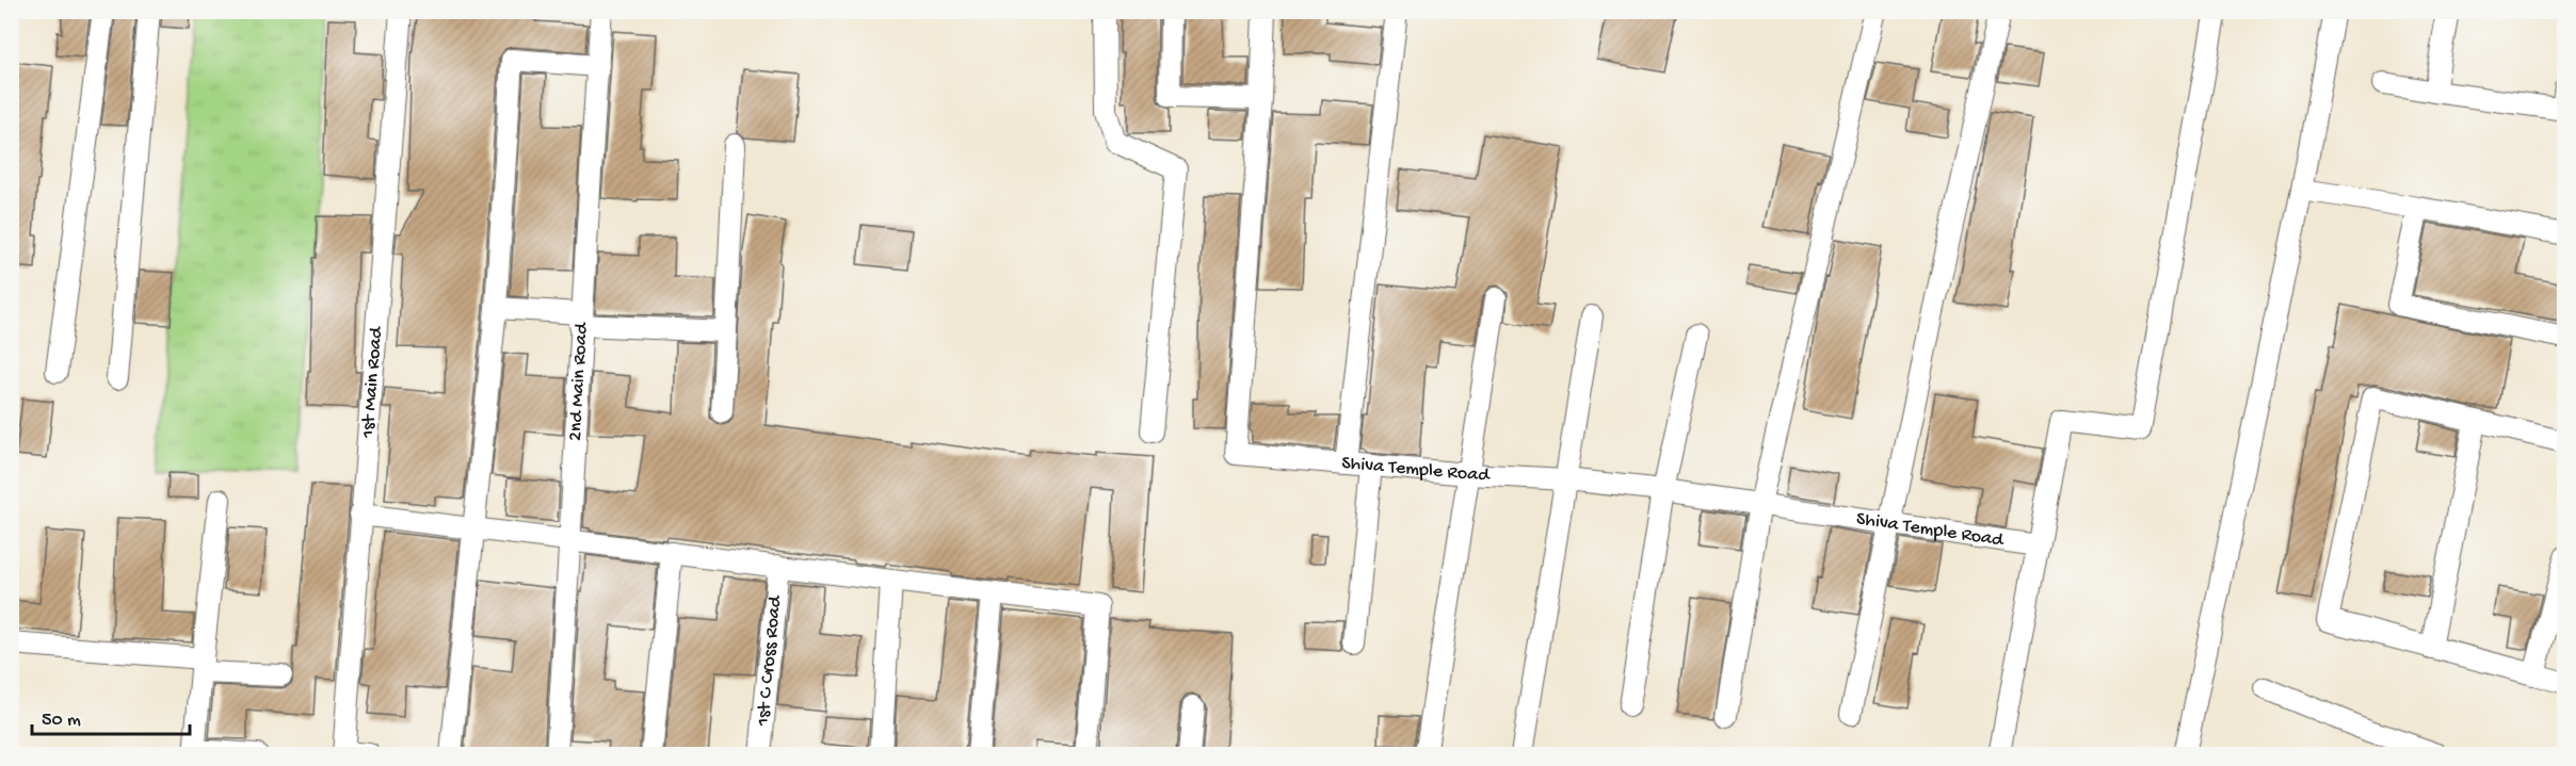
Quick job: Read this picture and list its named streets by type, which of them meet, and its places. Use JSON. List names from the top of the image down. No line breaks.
{"streets":{"street":["1st Main Road","2nd Main Road","Shiva Temple Road","1st C Cross Road"]},"scale_bar":"50 m"}
